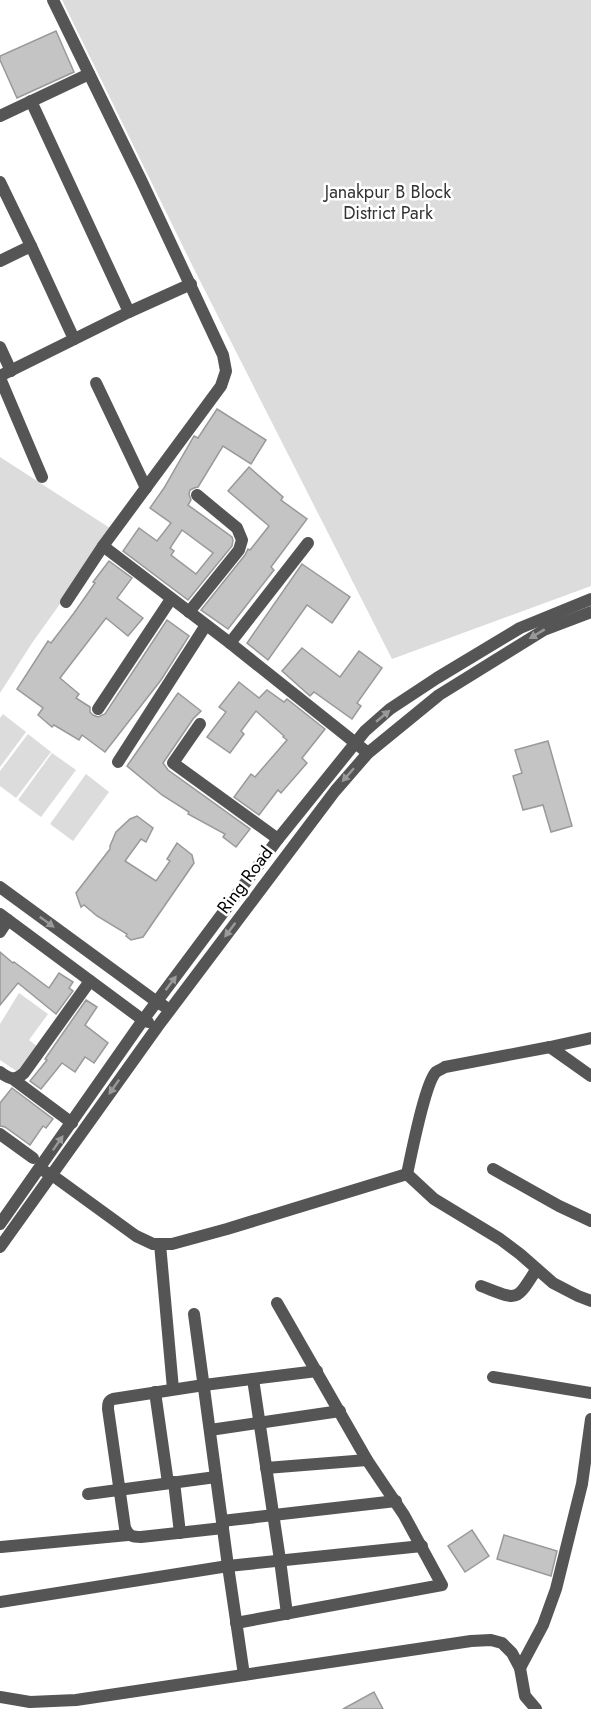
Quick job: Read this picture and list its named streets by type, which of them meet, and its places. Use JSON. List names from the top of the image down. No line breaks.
{"streets":{"street":["Ring Road"]},"parks":["Janakpur B Block District Park"]}
